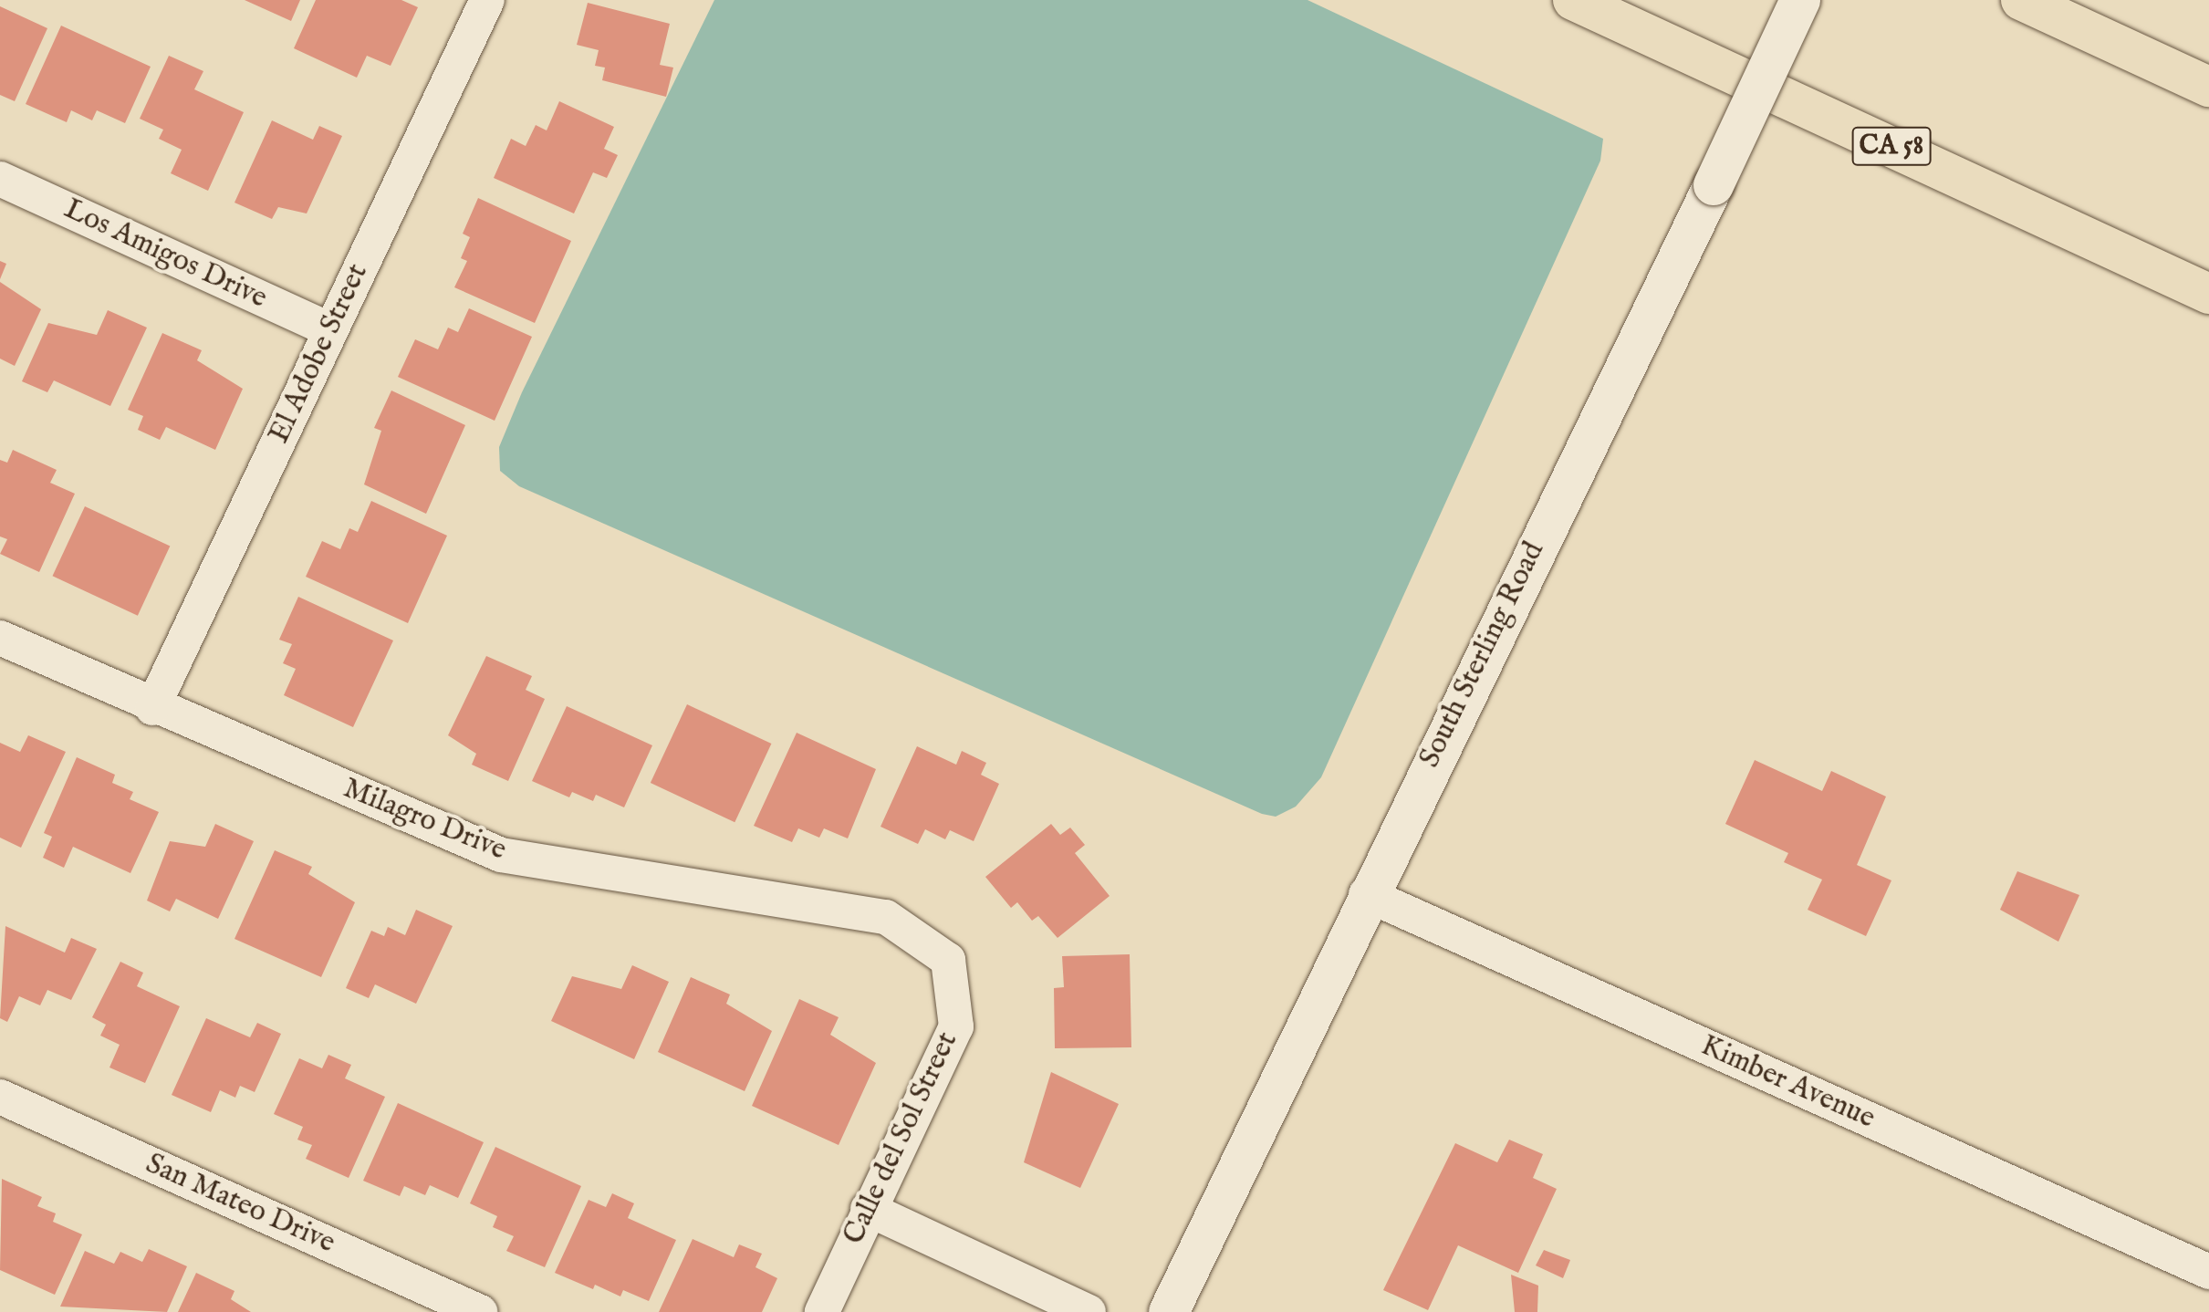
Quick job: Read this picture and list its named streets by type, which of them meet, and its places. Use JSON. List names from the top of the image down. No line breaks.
{"streets":{"highway":["CA 58"],"street":["Los Amigos Drive","El Adobe Street","South Sterling Road","Milagro Drive","Kimber Avenue","Calle del Sol Street","San Mateo Drive"]},"crossings":[["Los Amigos Drive","El Adobe Street"],["El Adobe Street","Milagro Drive"],["South Sterling Road","Kimber Avenue"],["Milagro Drive","Calle del Sol Street"]]}
